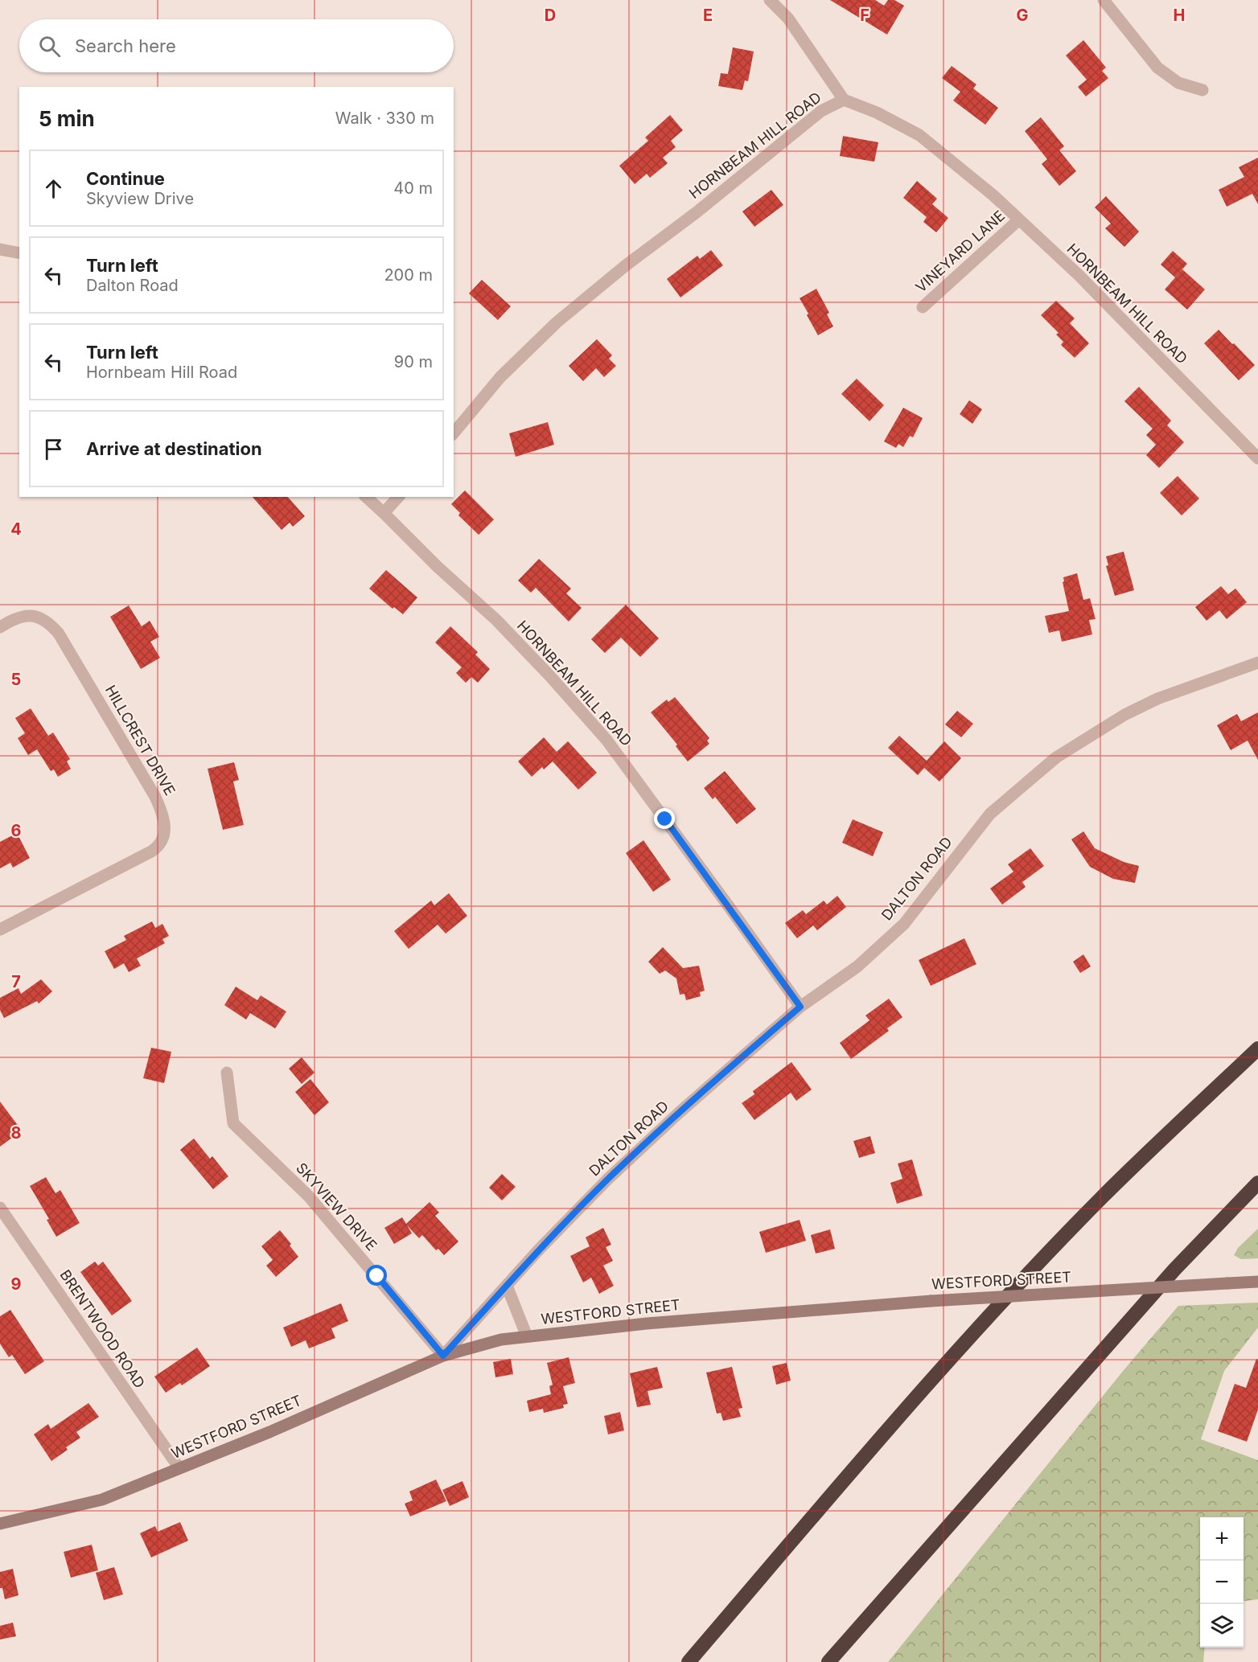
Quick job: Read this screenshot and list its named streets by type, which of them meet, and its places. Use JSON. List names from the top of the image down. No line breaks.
{"streets":{"main road":["WESTFORD STREET"],"street":["HORNBEAM HILL ROAD","VINEYARD LANE","HILLCREST DRIVE","DALTON ROAD","SKYVIEW DRIVE","BRENTWOOD ROAD"]},"crossings":[["HORNBEAM HILL ROAD","VINEYARD LANE"],["HORNBEAM HILL ROAD","DALTON ROAD"],["DALTON ROAD","SKYVIEW DRIVE"],["DALTON ROAD","WESTFORD STREET"],["SKYVIEW DRIVE","WESTFORD STREET"],["WESTFORD STREET","BRENTWOOD ROAD"]],"page":{"search":"Search here","heading":["5 min","Walk · 330 m"],"list":[["Continue","Skyview Drive","40 m"],["Turn left","Dalton Road","200 m"],["Turn left","Hornbeam Hill Road","90 m"],"Arrive at destination"],"map_buttons":["+","−"]},"grid":{"columns":["D","E","F","G","H"],"rows":["4","5","6","7","8","9"]}}
